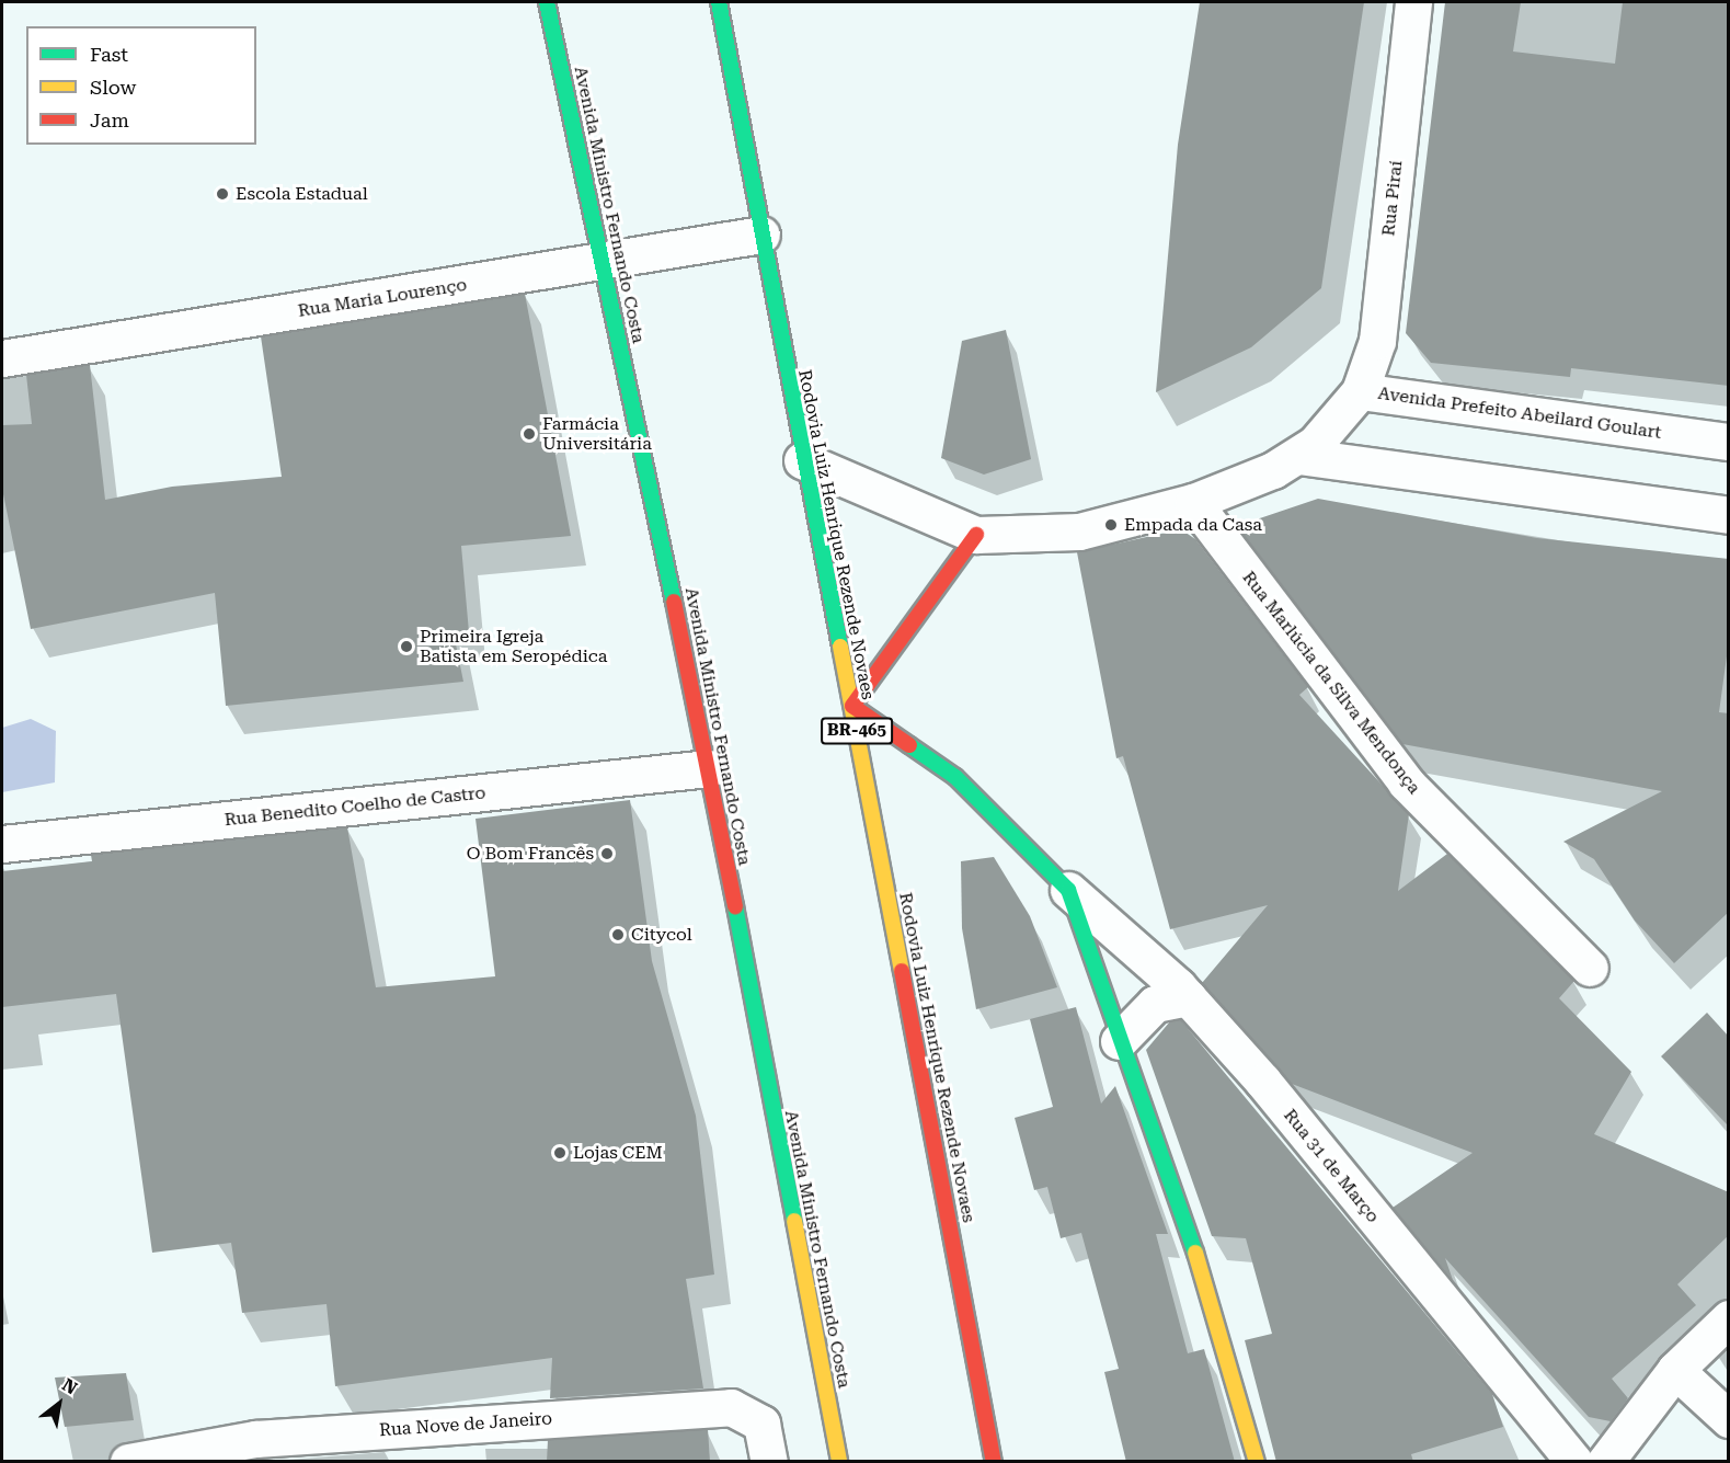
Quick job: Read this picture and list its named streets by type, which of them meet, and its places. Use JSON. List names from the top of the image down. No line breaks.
{"streets":{"main road":["Avenida Ministro Fernando Costa","Rodovia Luiz Henrique Rezende Novaes","BR-465"],"street":["Rua Piraí","Rua Maria Lourenço","Avenida Prefeito Abeilard Goulart","Rua Marlúcia da Silva Mendonça","Rua Benedito Coelho de Castro","Rua 31 de Março","Rua Nove de Janeiro"]},"crossings":[["Rua Piraí","Avenida Prefeito Abeilard Goulart"],["Avenida Ministro Fernando Costa","Rua Maria Lourenço"],["Avenida Ministro Fernando Costa","Rua Benedito Coelho de Castro"],["Rua Maria Lourenço","Rodovia Luiz Henrique Rezende Novaes"],["Avenida Prefeito Abeilard Goulart","Rodovia Luiz Henrique Rezende Novaes"],["Avenida Prefeito Abeilard Goulart","Rua Marlúcia da Silva Mendonça"]],"places":["Escola Estadual","Farmácia Universitária","Empada da Casa","Primeira Igreja Batista em Seropédica","O Bom Francês","Citycol","Lojas CEM"],"legend":["Fast","Slow","Jam"],"north":"top right"}
